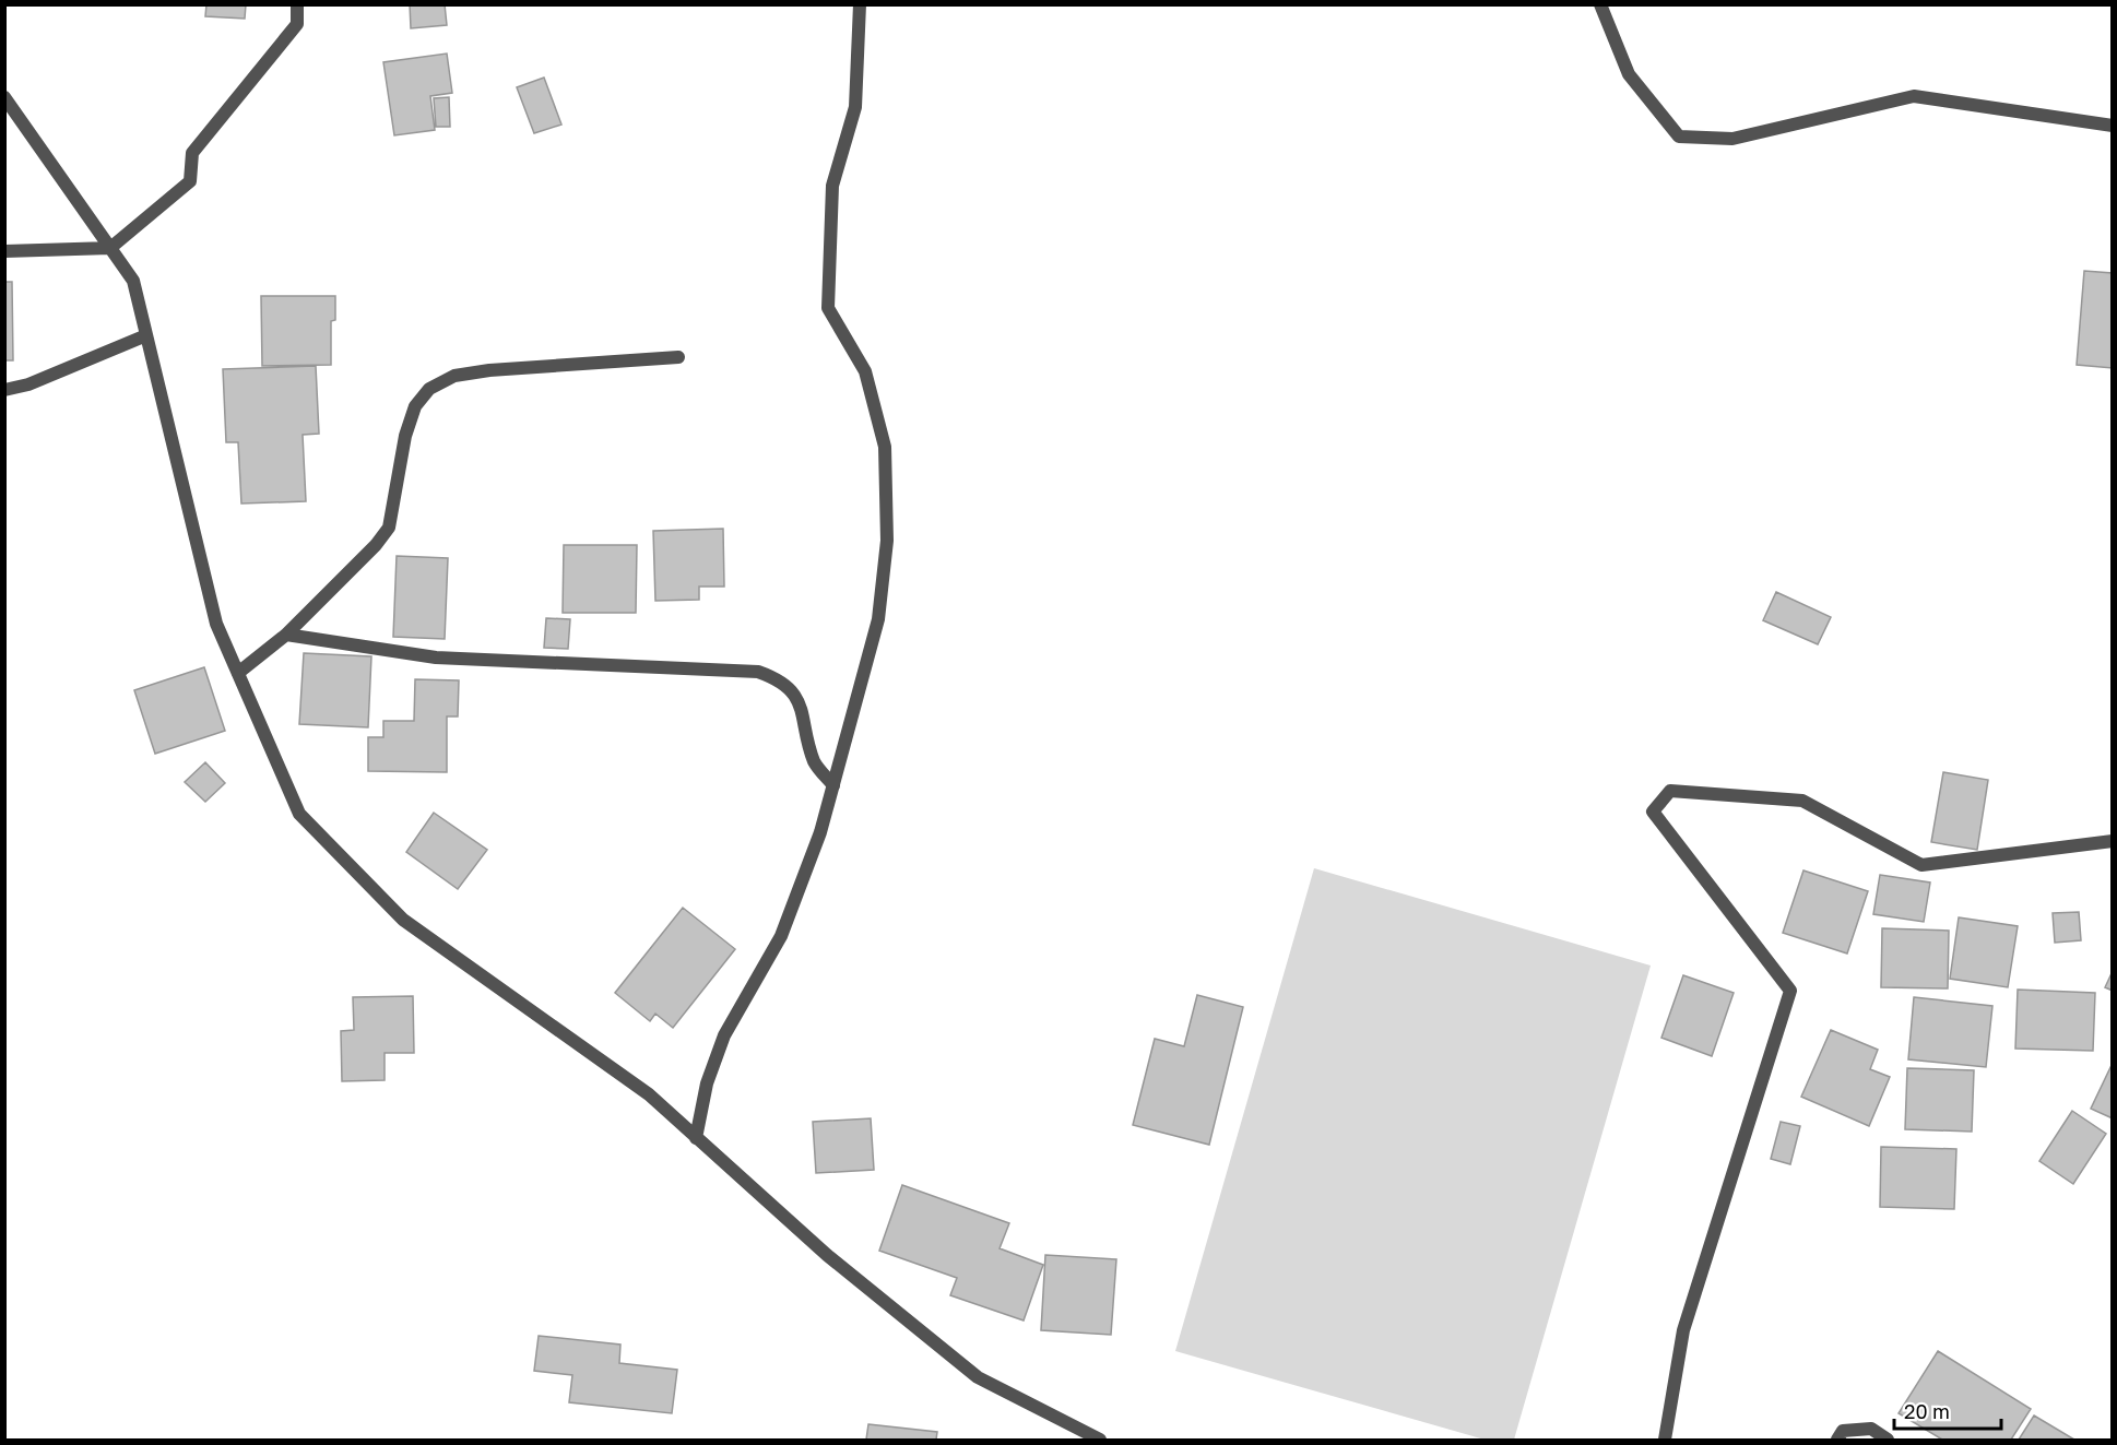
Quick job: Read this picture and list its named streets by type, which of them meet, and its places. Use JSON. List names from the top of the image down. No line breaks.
{"scale_bar":"20 m"}
